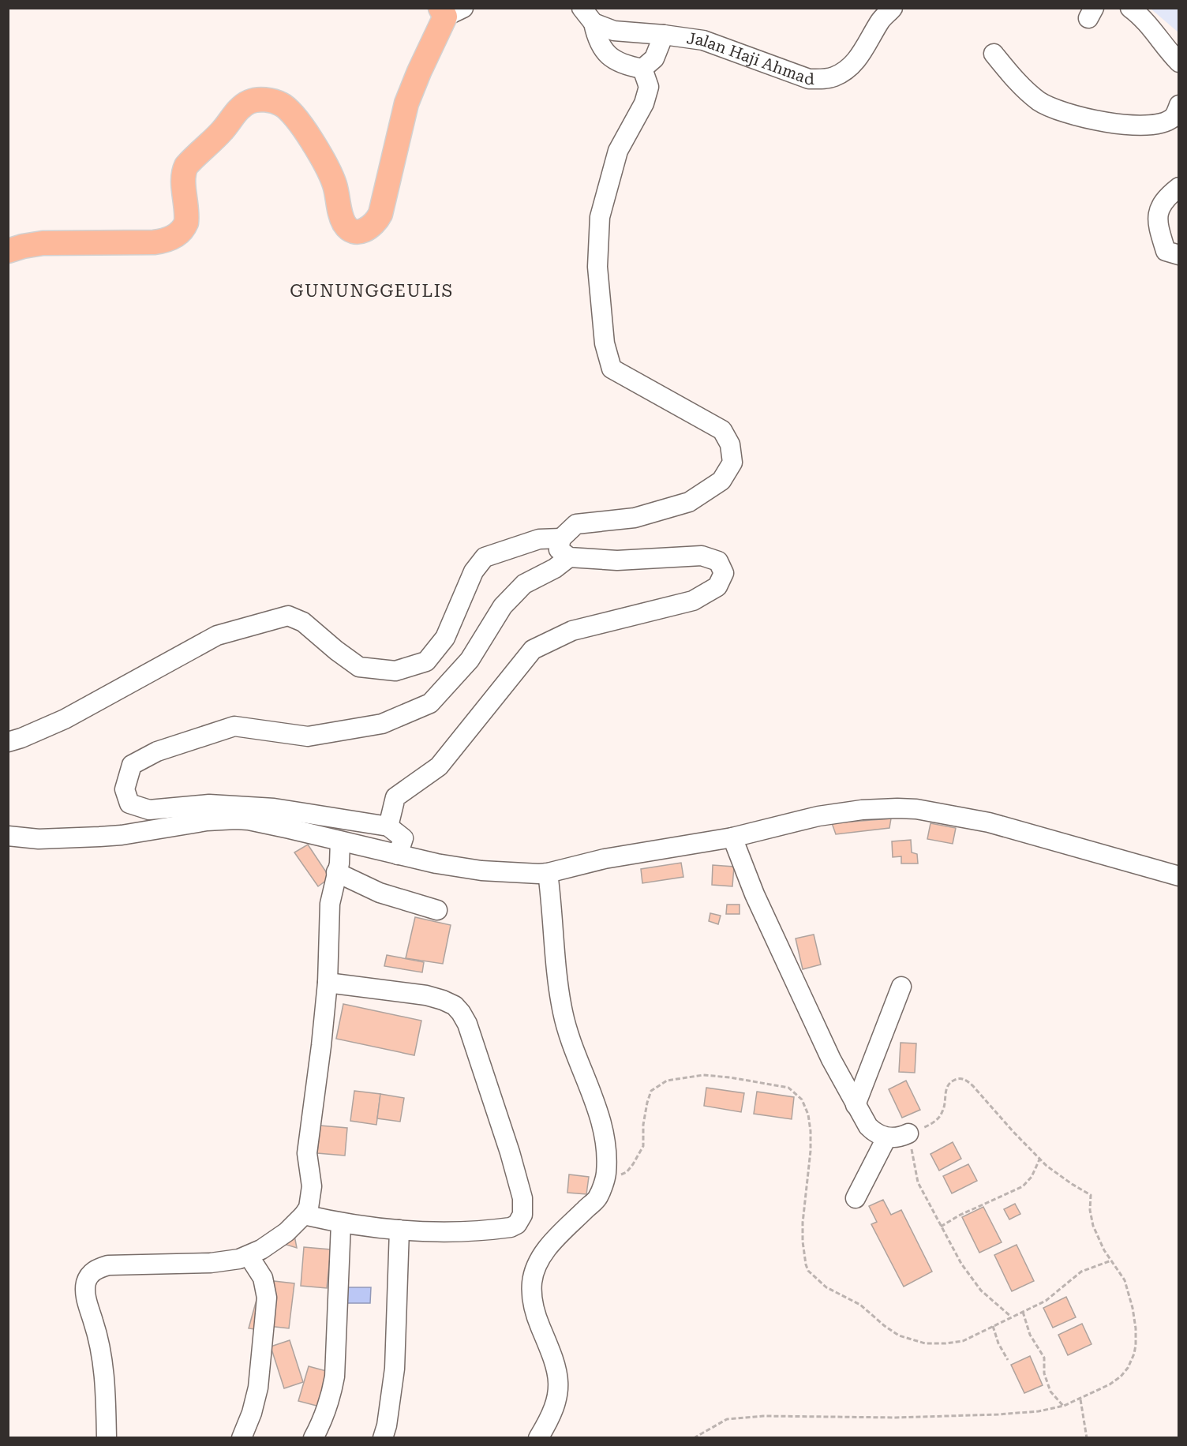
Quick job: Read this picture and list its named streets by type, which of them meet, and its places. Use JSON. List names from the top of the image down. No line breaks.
{"streets":{"street":["Jalan Haji Ahmad"]},"districts":["GUNUNGGEULIS"]}
